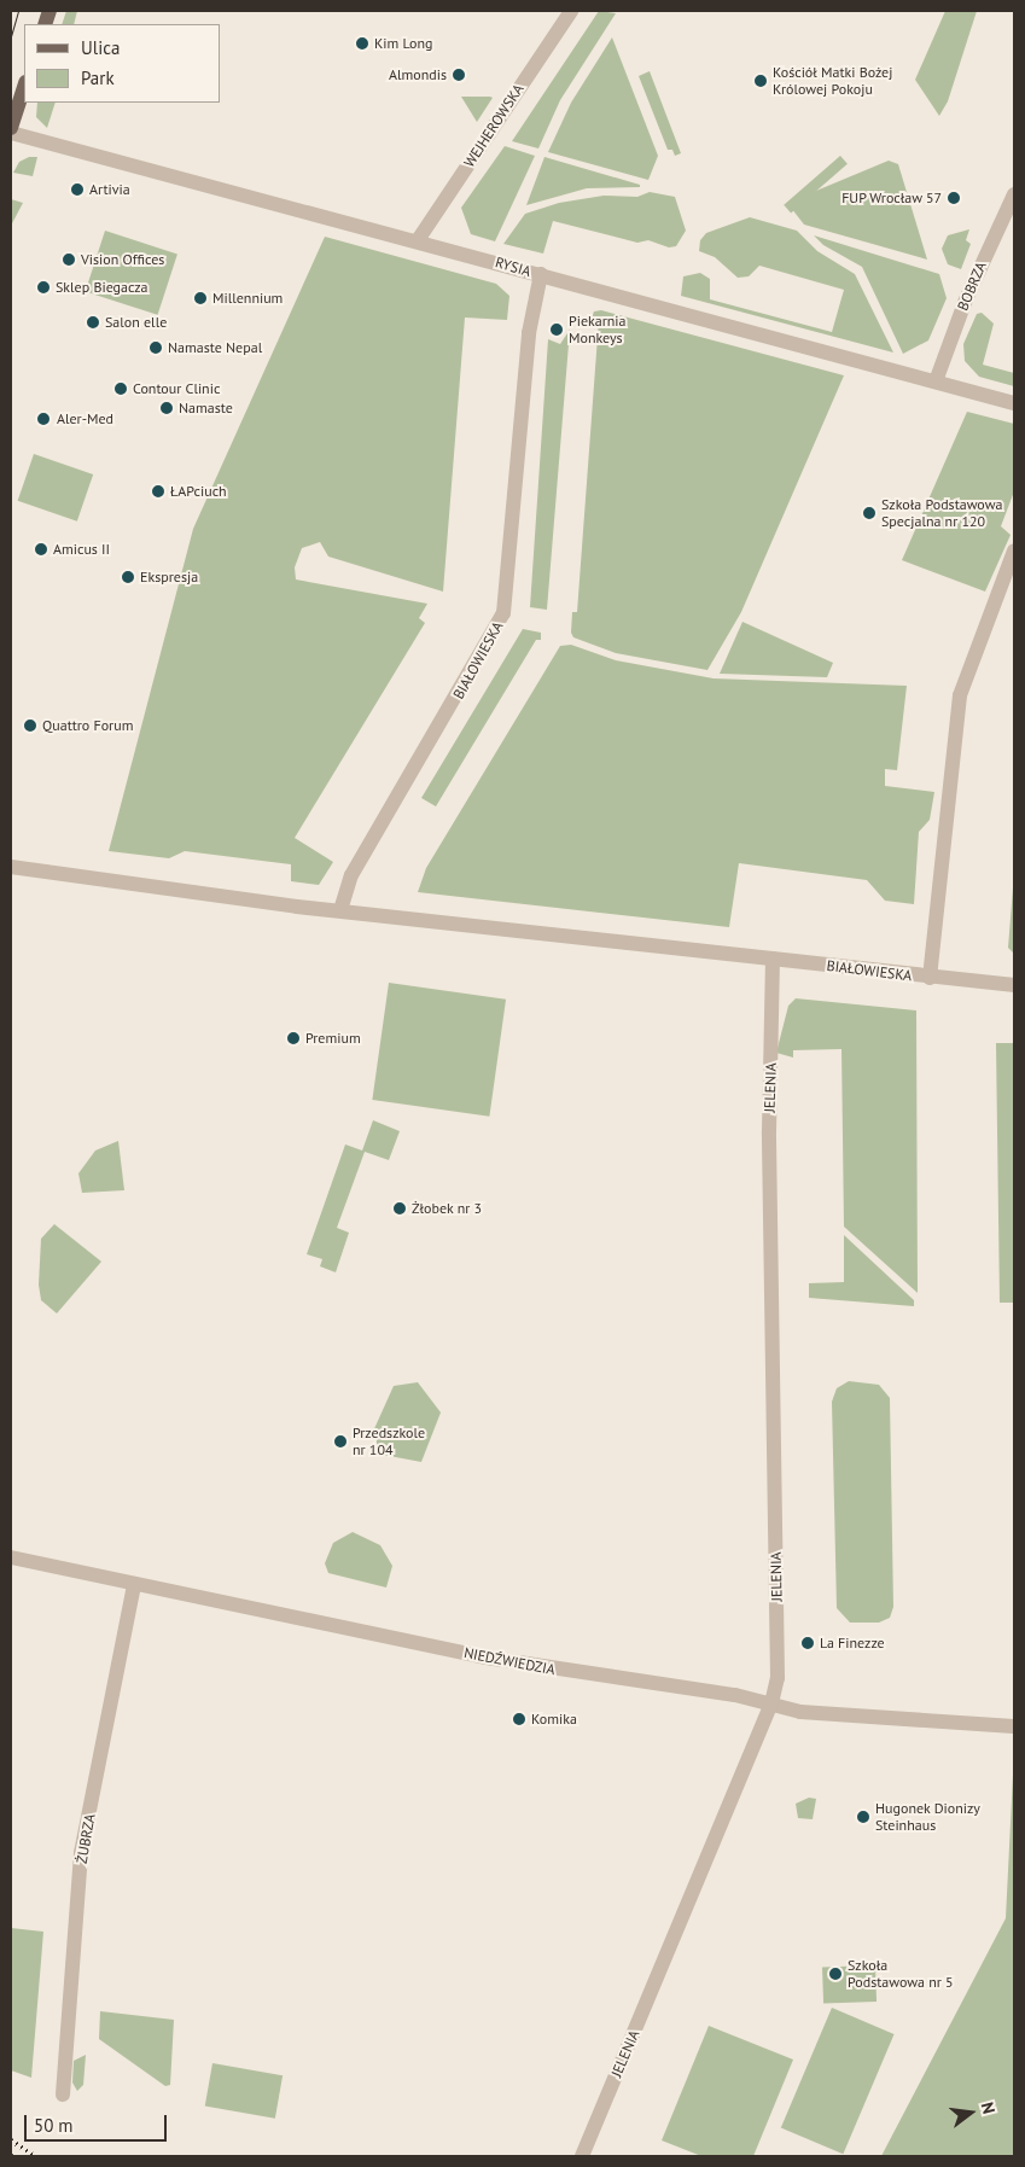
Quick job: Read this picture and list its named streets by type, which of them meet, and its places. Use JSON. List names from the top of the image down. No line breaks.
{"streets":{"street":["WEJHEROWSKA","RYSIA","BOBRZA","BIAŁOWIESKA","JELENIA","NIEDŹWIEDZIA","ŻUBRZA"]},"crossings":[["WEJHEROWSKA","RYSIA"],["RYSIA","BOBRZA"],["RYSIA","BIAŁOWIESKA"],["BIAŁOWIESKA","JELENIA"],["JELENIA","NIEDŹWIEDZIA"],["NIEDŹWIEDZIA","ŻUBRZA"]],"places":["Kim Long","Almondis","Kościół Matki Bożej Królowej Pokoju","Artivia","FUP Wrocław 57","Vision Offices","Sklep Biegacza","Millennium","Salon elle","Piekarnia Monkeys","Namaste Nepal","Contour Clinic","Namaste","Aler-Med","ŁAPciuch","Szkoła Podstawowa Specjalna nr 120","Amicus II","Ekspresja","Quattro Forum","Premium","Żłobek nr 3","Przedszkole nr 104","La Finezze","Komika","Hugonek Dionizy Steinhaus","Szkoła Podstawowa nr 5"],"legend":["Ulica","Park"],"scale_bar":"50 m","north":"right"}
